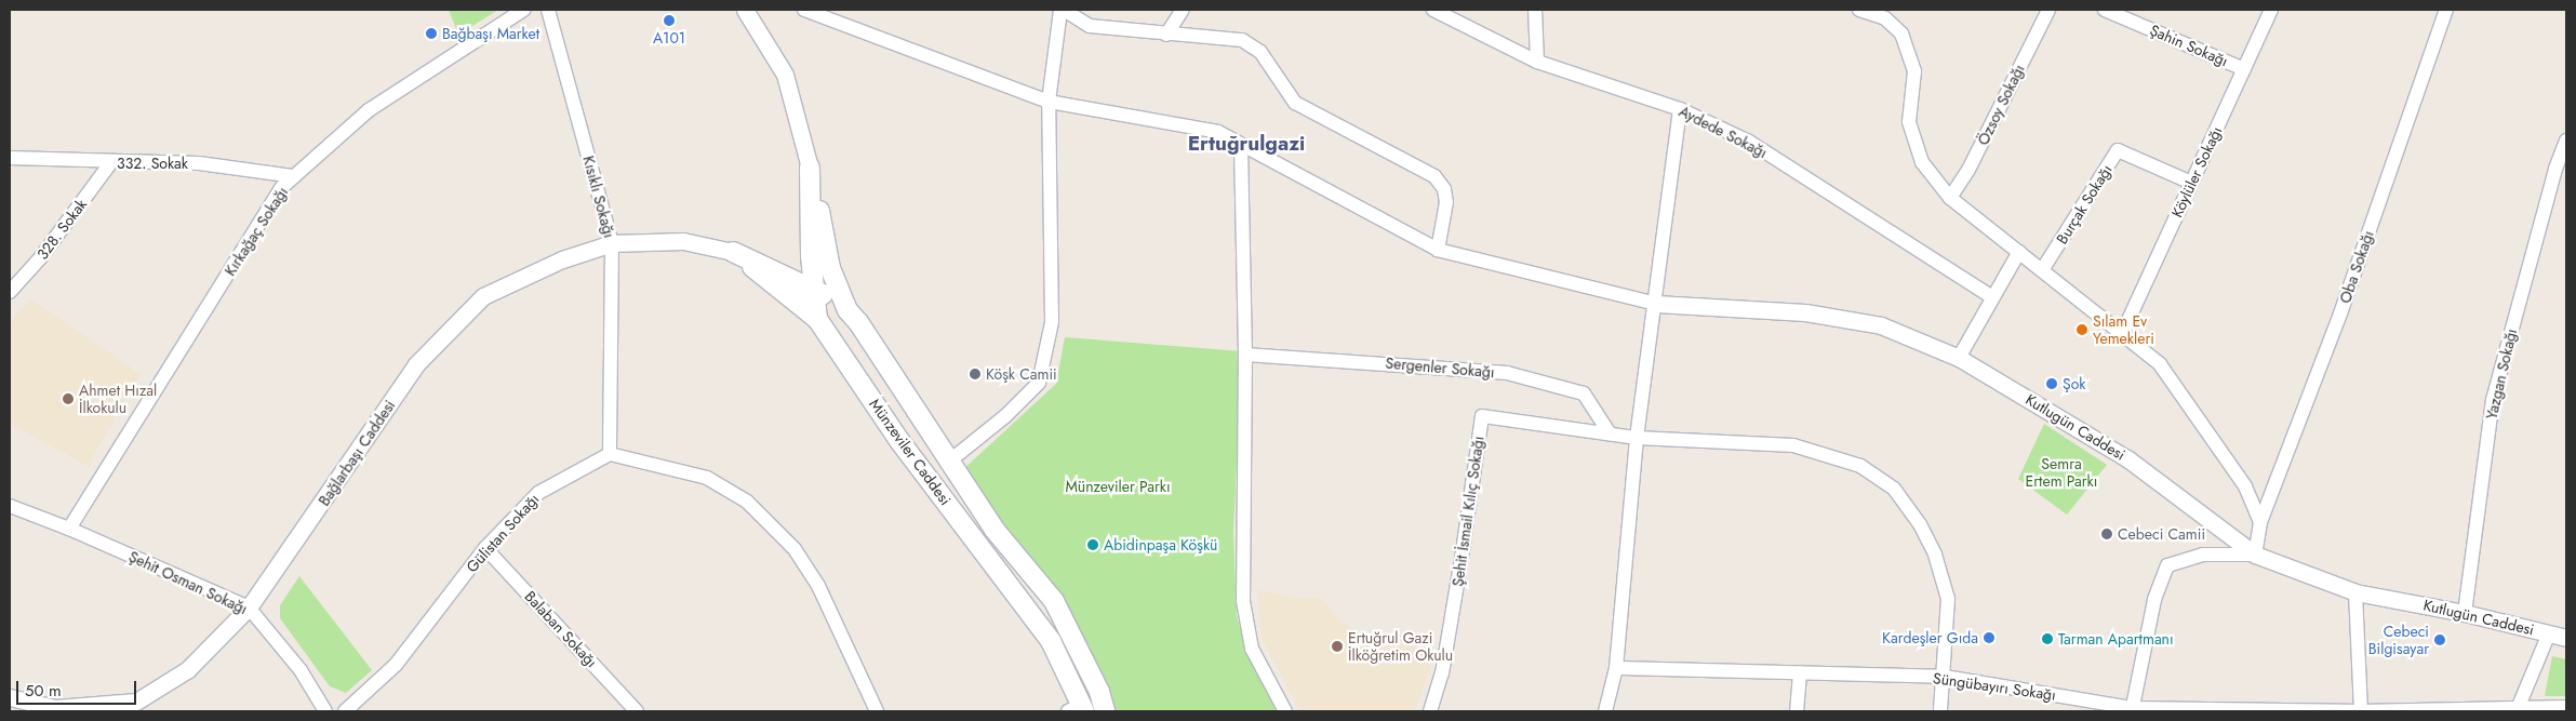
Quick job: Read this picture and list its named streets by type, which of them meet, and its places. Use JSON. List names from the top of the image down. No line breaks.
{"streets":{"main road":["Münzeviler Caddesi","Bağlarbaşı Caddesi"],"street":["Şahin Sokağı","Özsoy Sokağı","Aydede Sokağı","332. Sokak","Köylüler Sokağı","Kısıklı Sokağı","Burçak Sokağı","328. Sokak","Kırkağaç Sokağı","Oba Sokağı","Sergenler Sokağı","Yazgan Sokağı","Kutlugün Caddesi","Şehit İsmail Kılıç Sokağı","Gülistan Sokağı","Şehit Osman Sokağı","Balaban Sokağı","Süngübayırı Sokağı"]},"crossings":[["Şahin Sokağı","Köylüler Sokağı"],["332. Sokak","328. Sokak"],["332. Sokak","Kırkağaç Sokağı"],["Köylüler Sokağı","Burçak Sokağı"],["Kısıklı Sokağı","Bağlarbaşı Caddesi"],["Kısıklı Sokağı","Gülistan Sokağı"],["Kırkağaç Sokağı","Şehit Osman Sokağı"],["Oba Sokağı","Kutlugün Caddesi"],["Sergenler Sokağı","Şehit İsmail Kılıç Sokağı"],["Yazgan Sokağı","Kutlugün Caddesi"],["Münzeviler Caddesi","Bağlarbaşı Caddesi"],["Bağlarbaşı Caddesi","Şehit Osman Sokağı"],["Şehit İsmail Kılıç Sokağı","Süngübayırı Sokağı"],["Gülistan Sokağı","Balaban Sokağı"]],"districts":["Ertuğrulgazi"],"parks":["Semra Ertem Parkı","Münzeviler Parkı"],"places":["A101","Bağbaşı Market","Sılam Ev Yemekleri","Köşk Camii","Şok","Ahmet Hızal İlkokulu","Cebeci Camii","Abidinpaşa Köşkü","Kardeşler Gıda","Tarman Apartmanı","Cebeci Bilgisayar","Ertuğrul Gazi İlköğretim Okulu"],"scale_bar":"50 m"}
